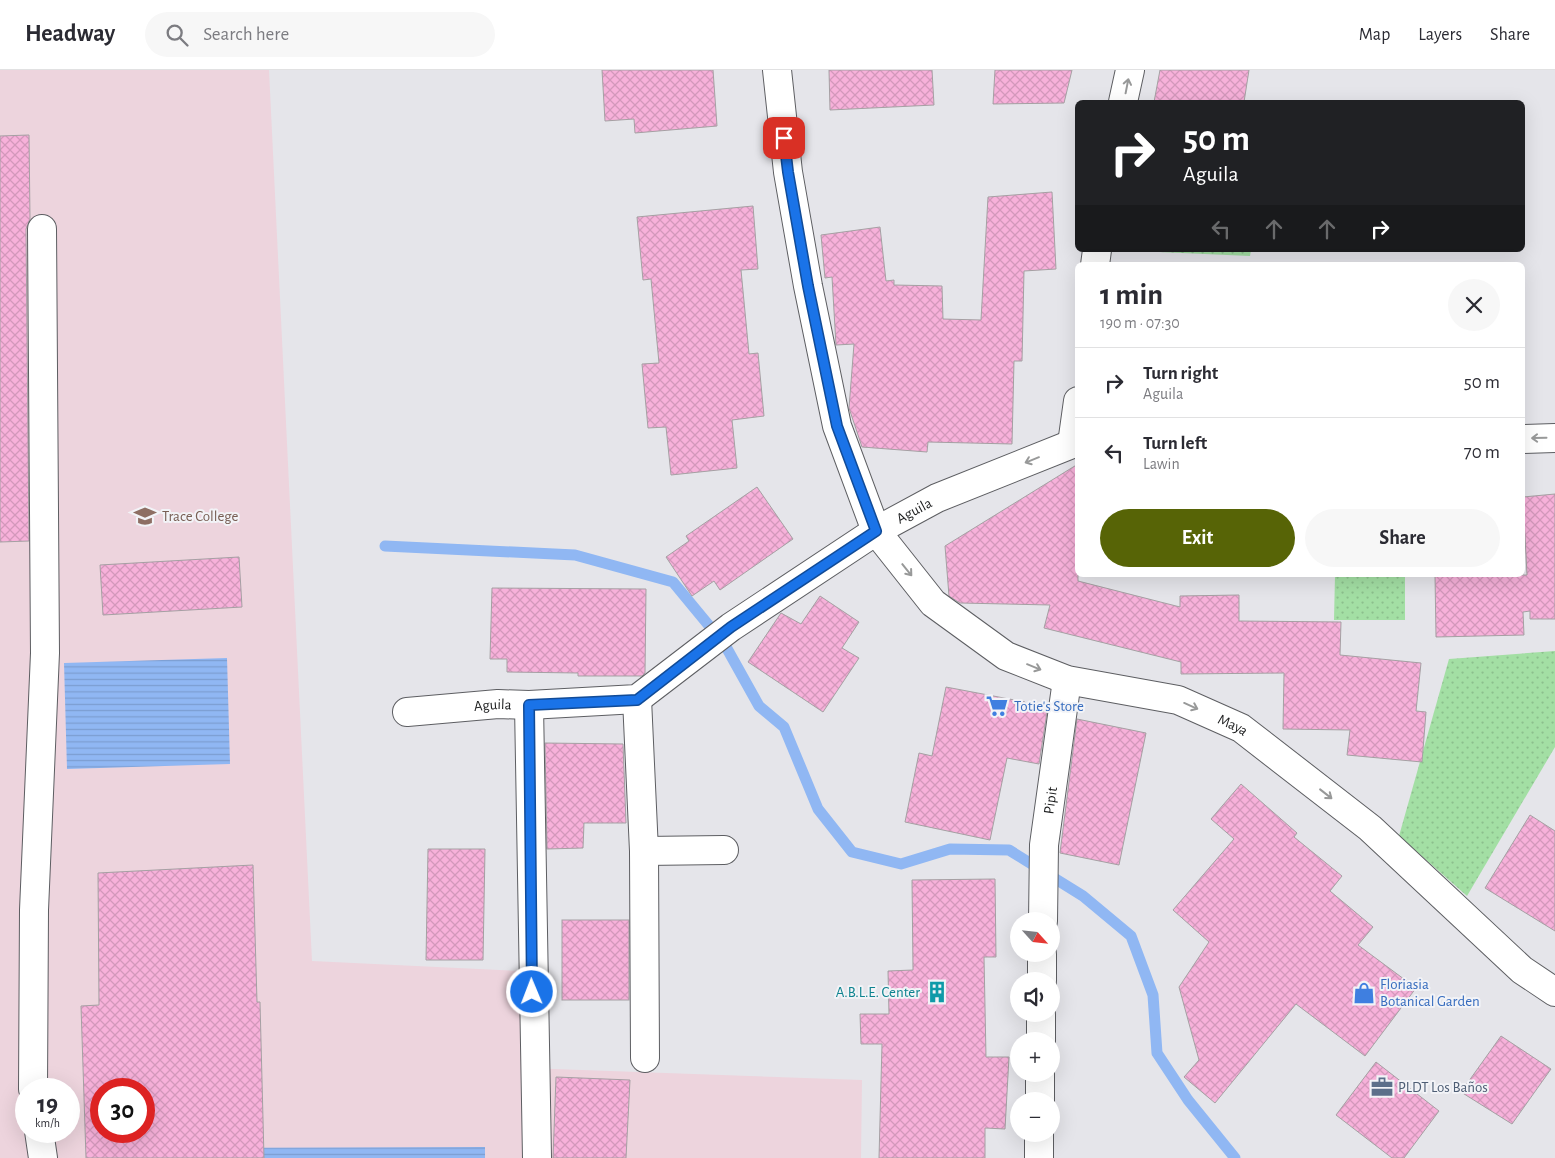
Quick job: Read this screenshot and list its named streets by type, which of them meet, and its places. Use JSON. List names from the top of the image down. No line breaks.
{"streets":{"street":["Aguila","Maya","Pipit"]},"crossings":[["Aguila","Maya"],["Maya","Pipit"]],"one_way":["Maya"],"places":{"school or university":["Trace College"],"supermarket":["Totie's Store"],"building":["A.B.L.E. Center"],"shop":["Floriasia Botanical Garden"],"office":["PLDT Los Baños"]},"north":"bottom right","page":{"header":"Headway","search":"Search here","nav":["Map","Layers","Share"],"turn":["50 m","Aguila"],"heading":["1 min","190 m · 07:30"],"list":[{"name":"Turn right","note":"Aguila","value":"50 m"},{"name":"Turn left","note":"Lawin","value":"70 m"}],"buttons":["Exit","Share"],"map_buttons":["+","−"],"speed":"19 km/h","limit":"30"}}
